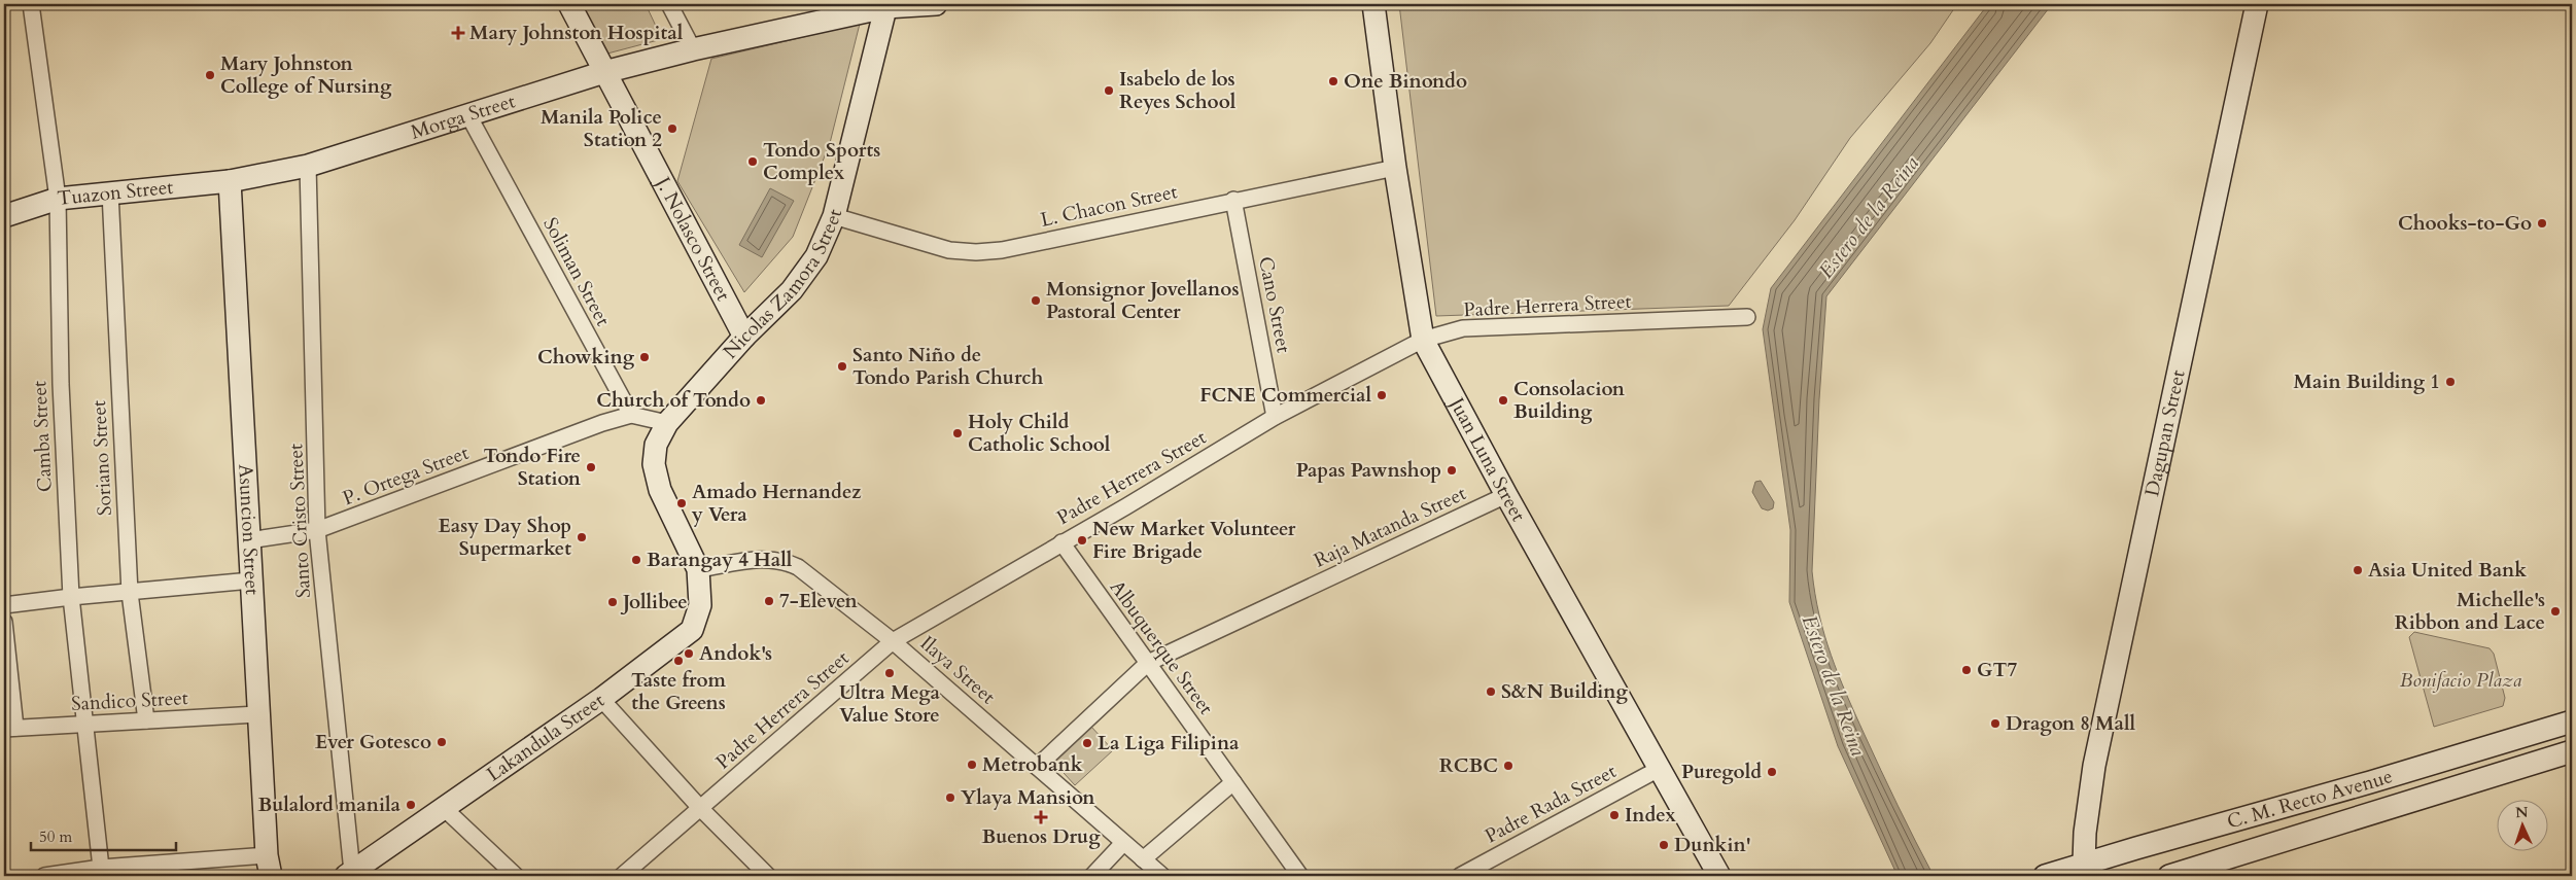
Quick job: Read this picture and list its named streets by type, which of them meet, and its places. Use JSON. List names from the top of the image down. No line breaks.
{"streets":{"street":["Morga Street","Tuazon Street","L. Chacon Street","J. Nolasco Street","Soliman Street","Nicolas Zamora Street","Cano Street","Padre Herrera Street","Dagupan Street","Camba Street","Soriano Street","Juan Luna Street","P. Ortega Street","Santo Cristo Street","Raja Matanda Street","Asuncion Street","Albuquerque Street","Ilaya Street","Sandico Street","Lakandula Street","C. M. Recto Avenue","Padre Rada Street"]},"crossings":[["Morga Street","Tuazon Street"],["Morga Street","J. Nolasco Street"],["Morga Street","Soliman Street"],["Morga Street","Nicolas Zamora Street"],["Morga Street","Santo Cristo Street"],["Morga Street","Asuncion Street"],["Tuazon Street","Camba Street"],["Tuazon Street","Soriano Street"],["Tuazon Street","Asuncion Street"],["L. Chacon Street","Nicolas Zamora Street"],["L. Chacon Street","Cano Street"],["L. Chacon Street","Juan Luna Street"],["J. Nolasco Street","Nicolas Zamora Street"],["Soliman Street","P. Ortega Street"],["Nicolas Zamora Street","Ilaya Street"],["Nicolas Zamora Street","Lakandula Street"],["Cano Street","Padre Herrera Street"],["Padre Herrera Street","Juan Luna Street"],["Padre Herrera Street","Albuquerque Street"],["Padre Herrera Street","Ilaya Street"],["Dagupan Street","C. M. Recto Avenue"],["Camba Street","Sandico Street"],["Soriano Street","Sandico Street"],["Juan Luna Street","Raja Matanda Street"],["Juan Luna Street","Padre Rada Street"],["P. Ortega Street","Santo Cristo Street"],["P. Ortega Street","Asuncion Street"],["Santo Cristo Street","Lakandula Street"],["Raja Matanda Street","Albuquerque Street"],["Raja Matanda Street","Ilaya Street"],["Asuncion Street","Sandico Street"],["Ilaya Street","Lakandula Street"]],"water":["Estero de la Reina"],"parks":["Bonifacio Plaza"],"places":{"health":["Mary Johnston Hospital","Buenos Drug"],"other":["Mary Johnston College of Nursing","One Binondo","Isabelo de los Reyes School","Manila Police Station 2","Tondo Sports Complex","Chooks-to-Go","Monsignor Jovellanos Pastoral Center","Chowking","Santo Niño de Tondo Parish Church","Main Building 1","FCNE Commercial","Church of Tondo","Consolacion Building","Holy Child Catholic School","Tondo Fire Station","Papas Pawnshop","Amado Hernandez y Vera","Easy Day Shop Supermarket","New Market Volunteer Fire Brigade","Barangay 4 Hall","Asia United Bank","7-Eleven","Jollibee","Michelle's Ribbon and Lace","Andok's","Taste from the Greens","GT7","Ultra Mega Value Store","S&N Building","Dragon 8 Mall","Ever Gotesco","La Liga Filipina","Metrobank","RCBC","Puregold","Ylaya Mansion","Bulalord manila","Index","Dunkin'"]},"scale_bar":"50 m","north":"top"}
